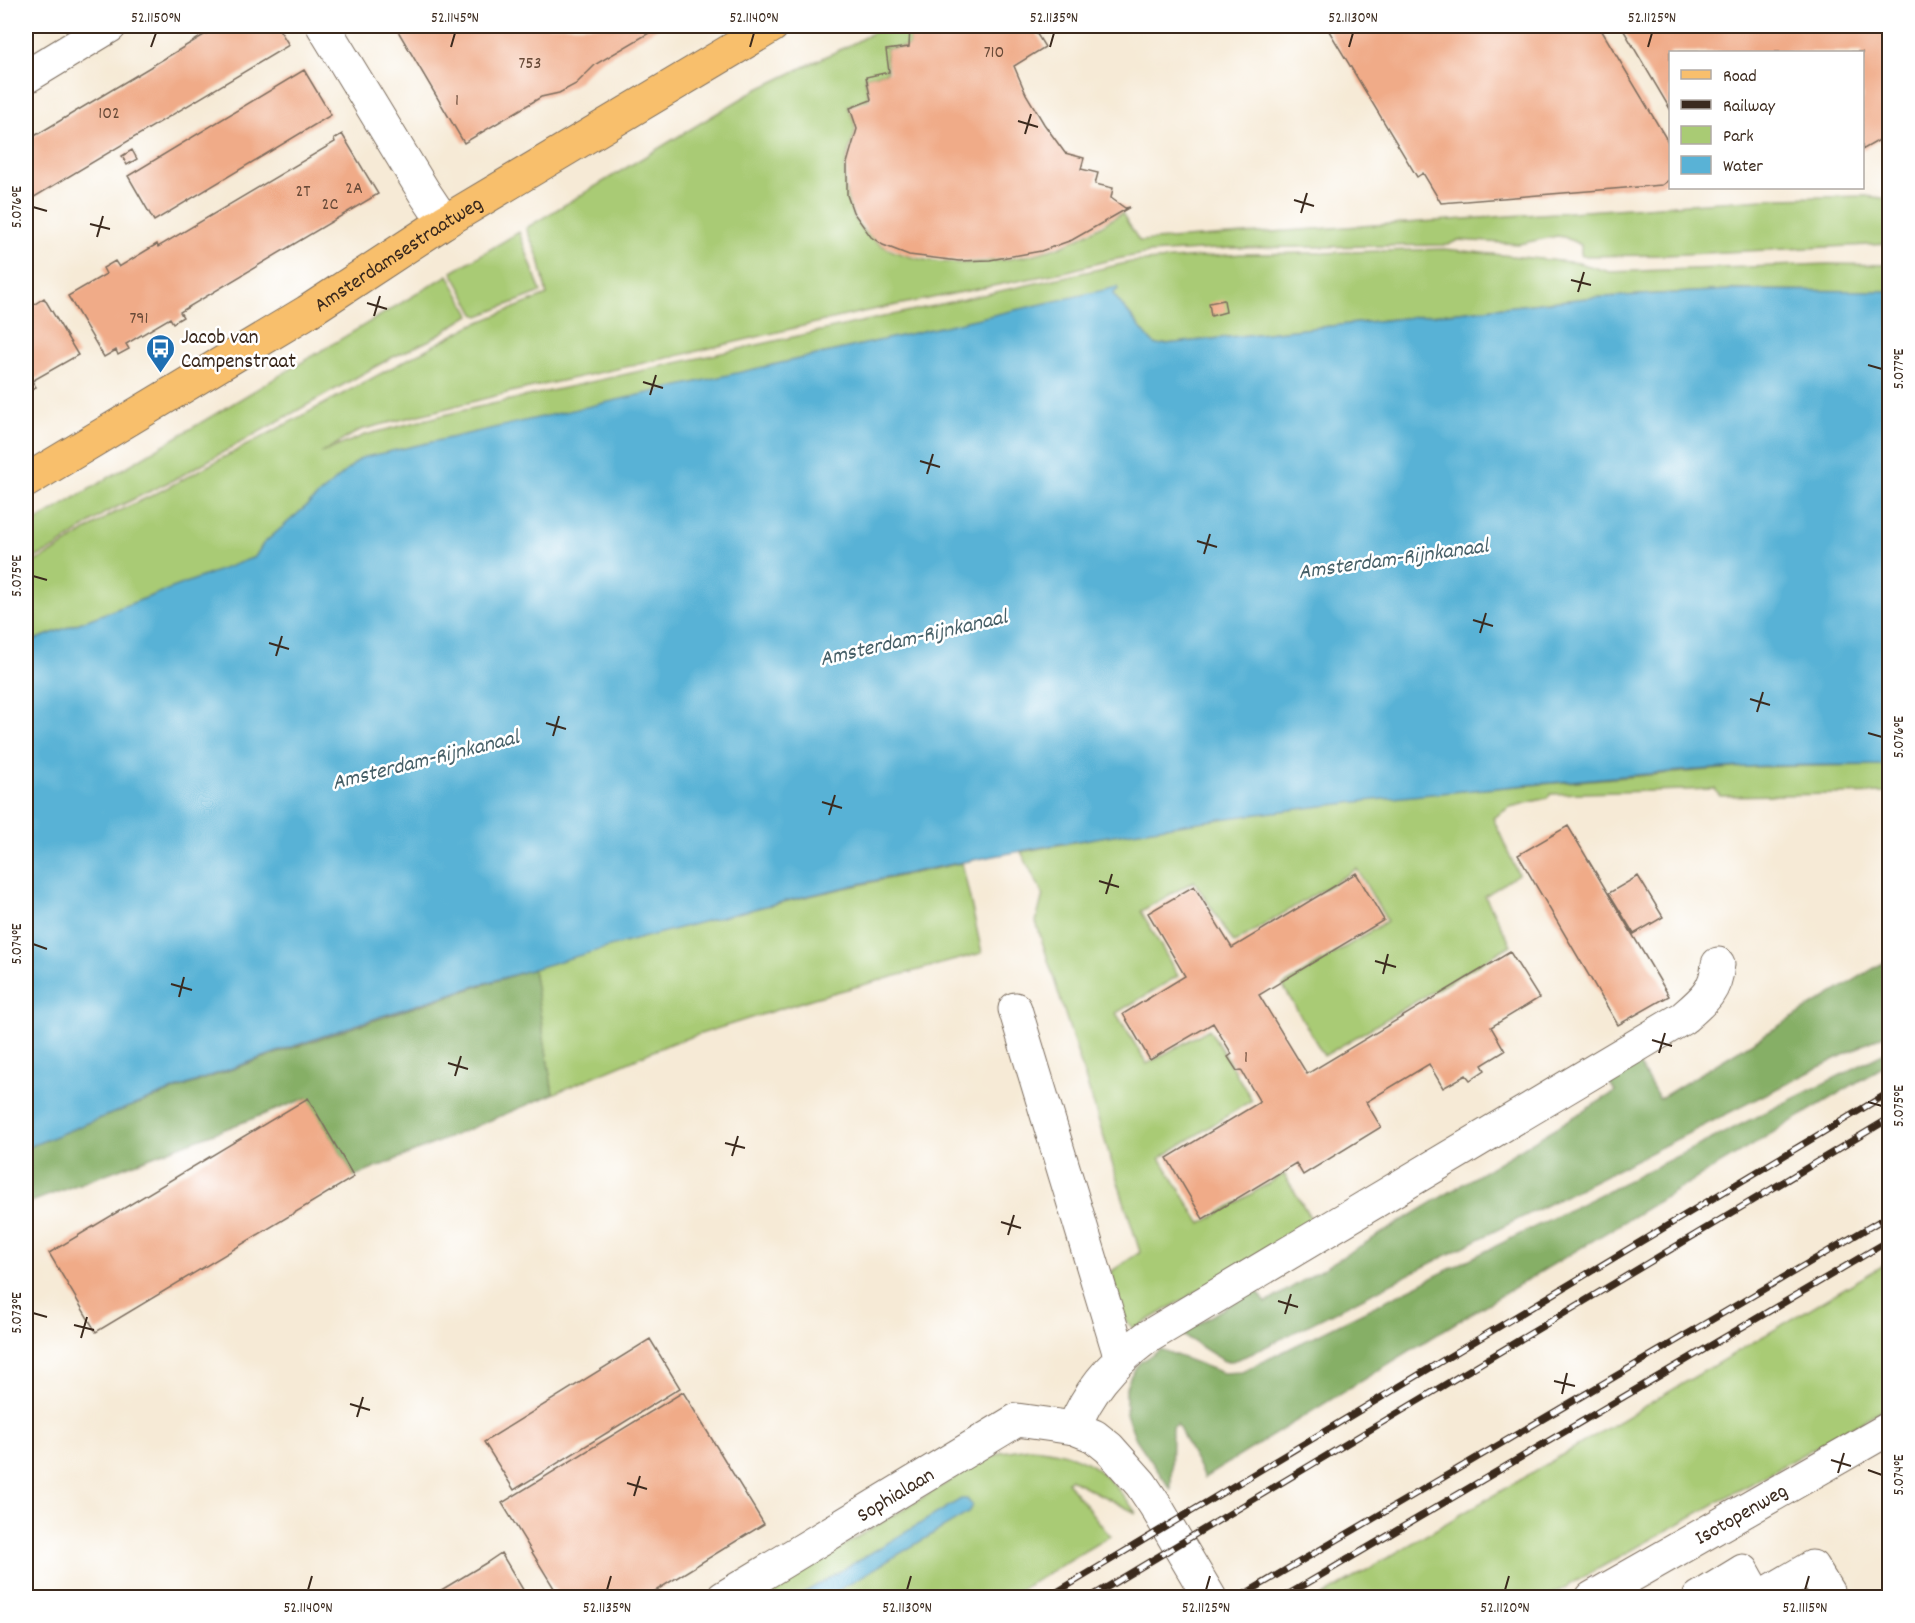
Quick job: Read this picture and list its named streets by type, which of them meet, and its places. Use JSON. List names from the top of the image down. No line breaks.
{"streets":{"main road":["Amsterdamsestraatweg"],"street":["Sophialaan","Isotopenweg"]},"water":["Amsterdam-Rijnkanaal"],"places":{"bus stop":["Jacob van Campenstraat"]},"house_numbers":["710","753","1","102","2A","2T","2C","791","1"],"legend":["Road","Railway","Park","Water"],"coordinates":["52.1150°N","52.1145°N","52.1140°N","52.1135°N","52.1130°N","52.1125°N","5.076°E","5.077°E","5.075°E","5.074°E","5.073°E","52.1120°N","52.1115°N"]}
